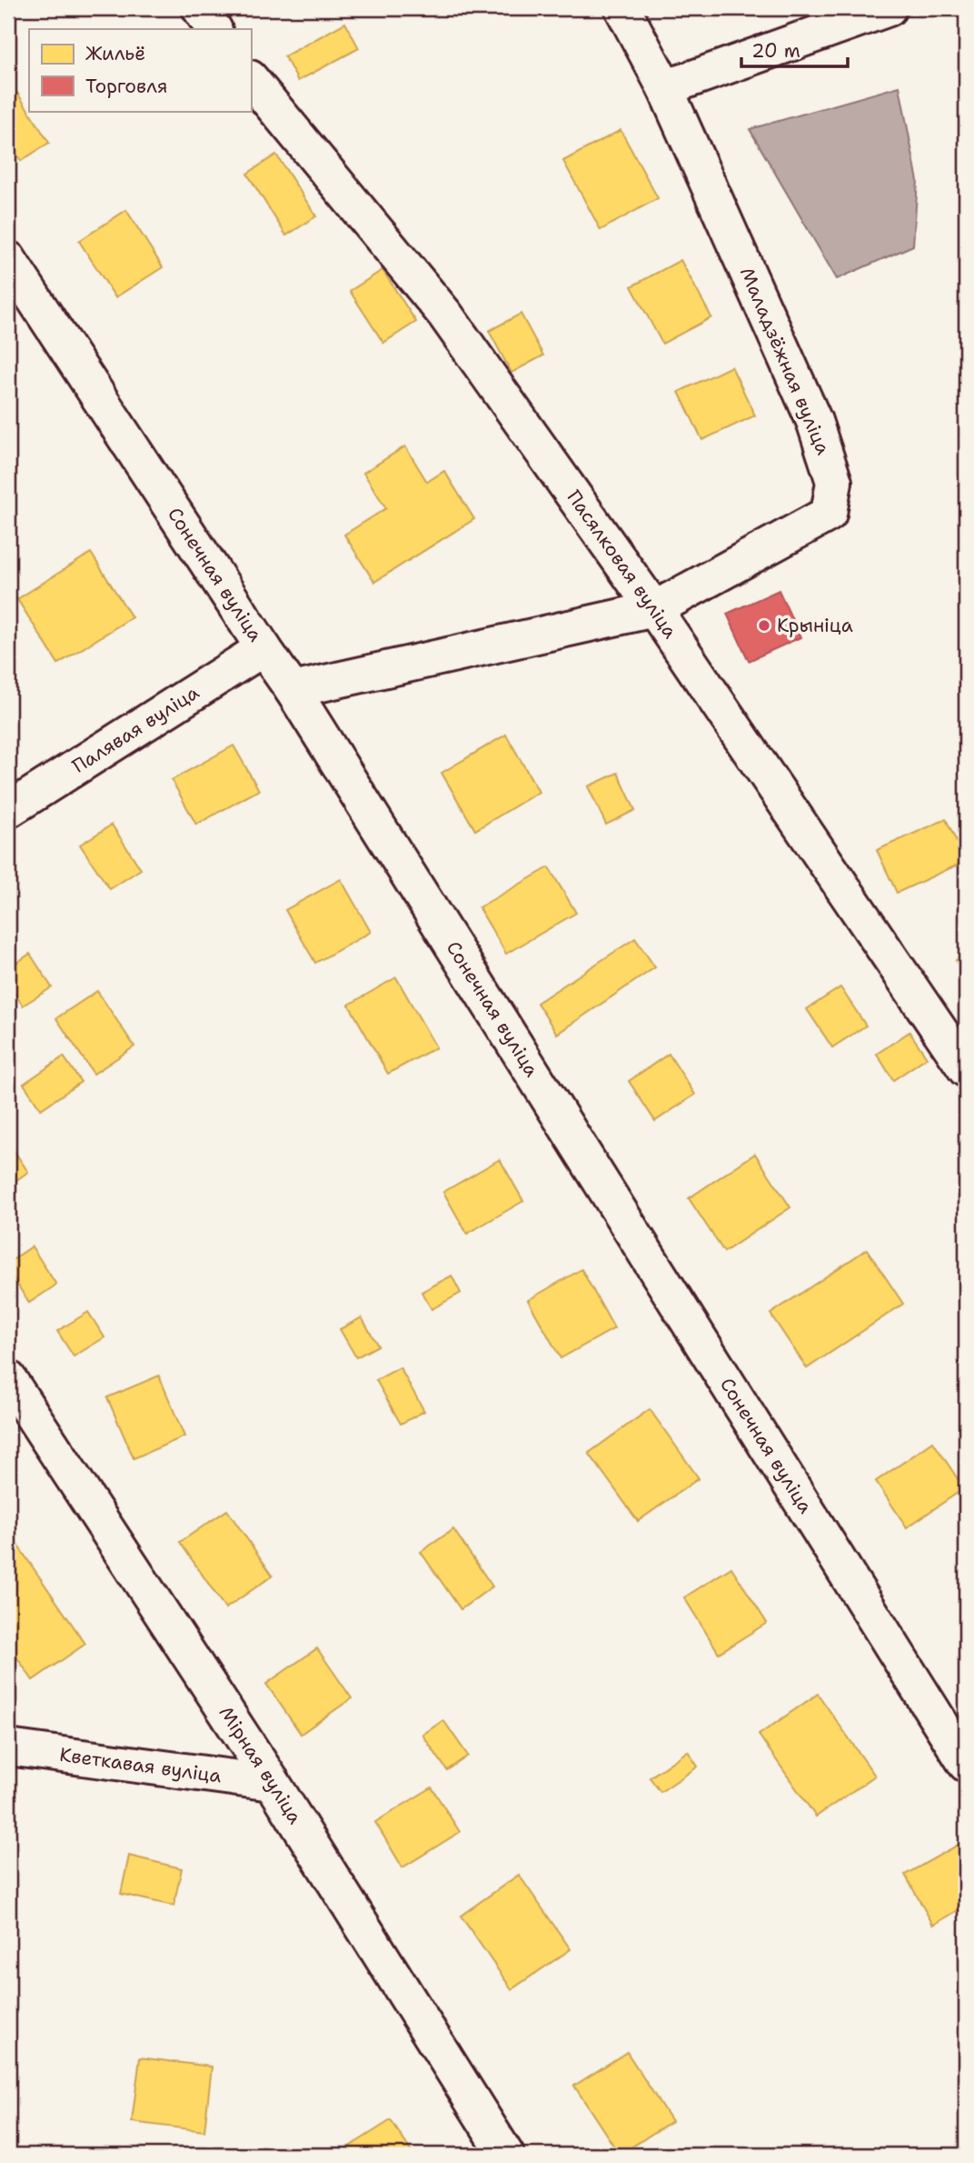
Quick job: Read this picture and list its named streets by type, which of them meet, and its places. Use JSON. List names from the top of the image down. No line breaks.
{"streets":{"street":["Маладзёжная вуліца","Пасялковая вуліца","Сонечная вуліца","Палявая вуліца","Мірная вуліца","Кветкавая вуліца"]},"crossings":[["Маладзёжная вуліца","Пасялковая вуліца"],["Маладзёжная вуліца","Сонечная вуліца"],["Сонечная вуліца","Палявая вуліца"],["Мірная вуліца","Кветкавая вуліца"]],"places":["Крыніца"],"legend":["Жильё","Торговля"],"scale_bar":"20 m"}
